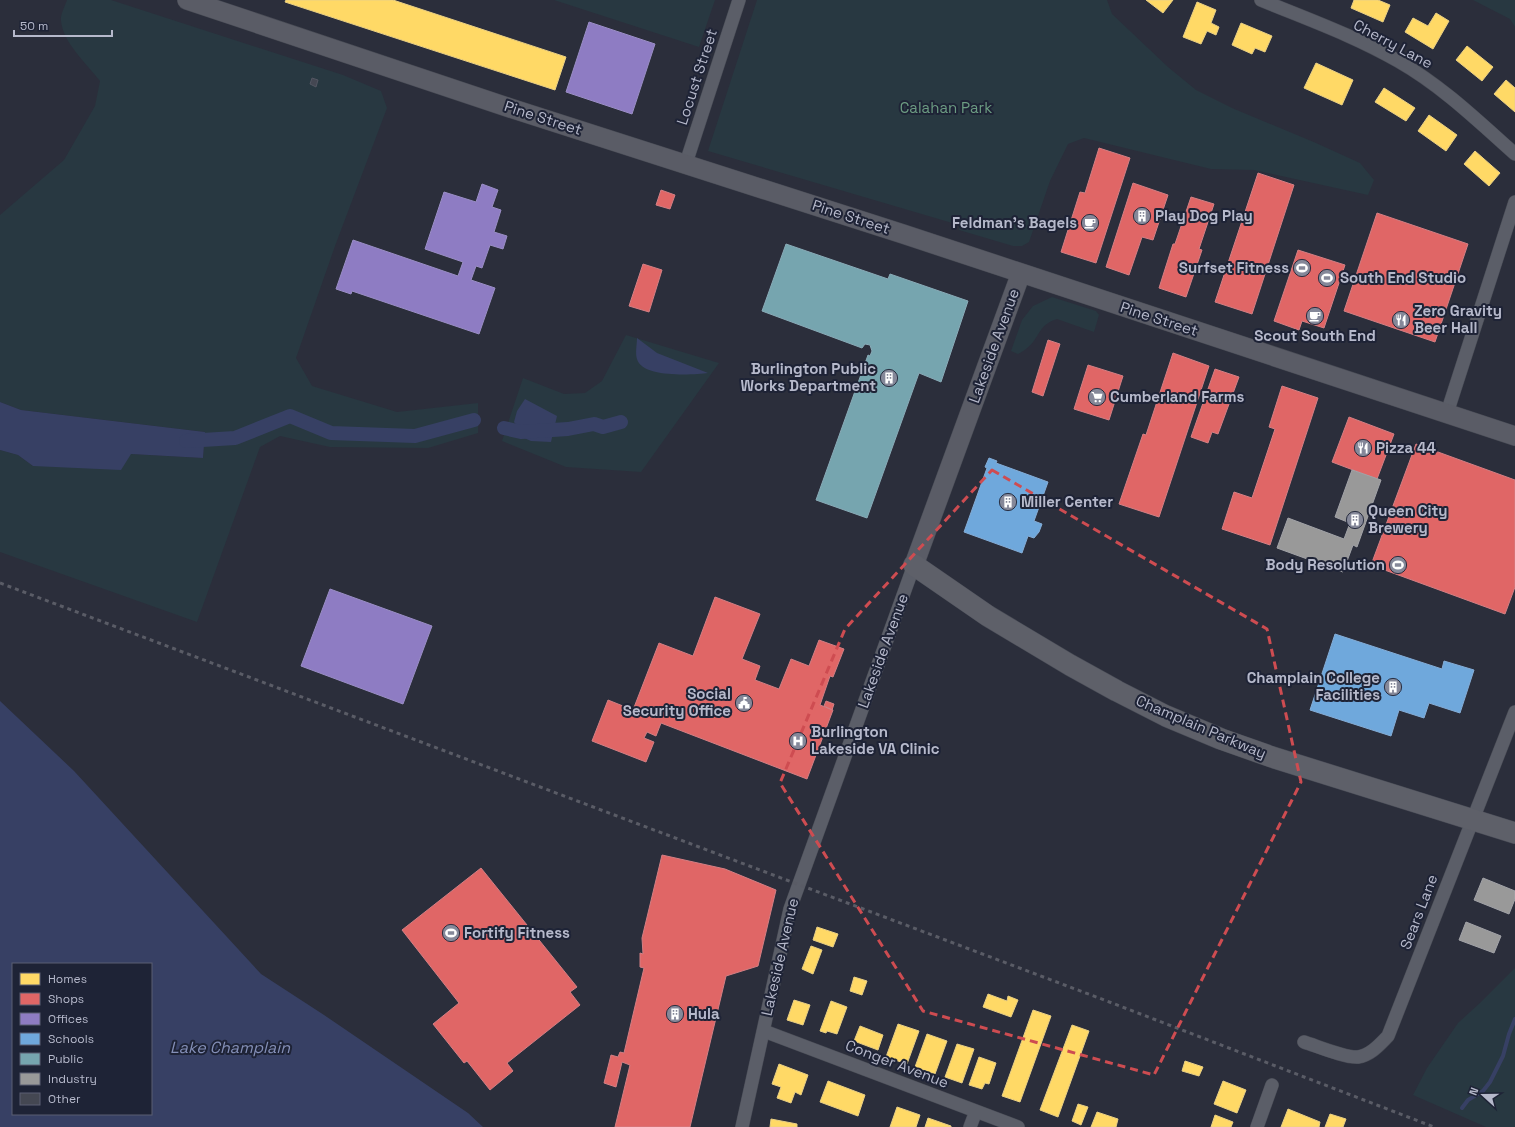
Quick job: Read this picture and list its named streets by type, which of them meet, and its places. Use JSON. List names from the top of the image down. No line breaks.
{"streets":{"main road":["Pine Street","Lakeside Avenue","Champlain Parkway"],"street":["Cherry Lane","Locust Street","Sears Lane","Conger Avenue"]},"crossings":[["Locust Street","Pine Street"],["Pine Street","Lakeside Avenue"],["Lakeside Avenue","Champlain Parkway"],["Lakeside Avenue","Conger Avenue"],["Champlain Parkway","Sears Lane"]],"water":["Lake Champlain"],"parks":["Calahan Park"],"places":{"building":["Play Dog Play","Burlington Public Works Department","Miller Center","Queen City Brewery","Champlain College Facilities","Hula"],"cafe":["Feldman's Bagels","Scout South End"],"sports":["Surfset Fitness","South End Studio","Body Resolution","Fortify Fitness"],"restaurant":["Zero Gravity Beer Hall","Pizza 44"],"supermarket":["Cumberland Farms"],"public building":["Social Security Office"],"hospital":["Burlington Lakeside VA Clinic"]},"legend":["Homes","Shops","Offices","Schools","Public","Industry","Other"],"scale_bar":"50 m","north":"left"}
